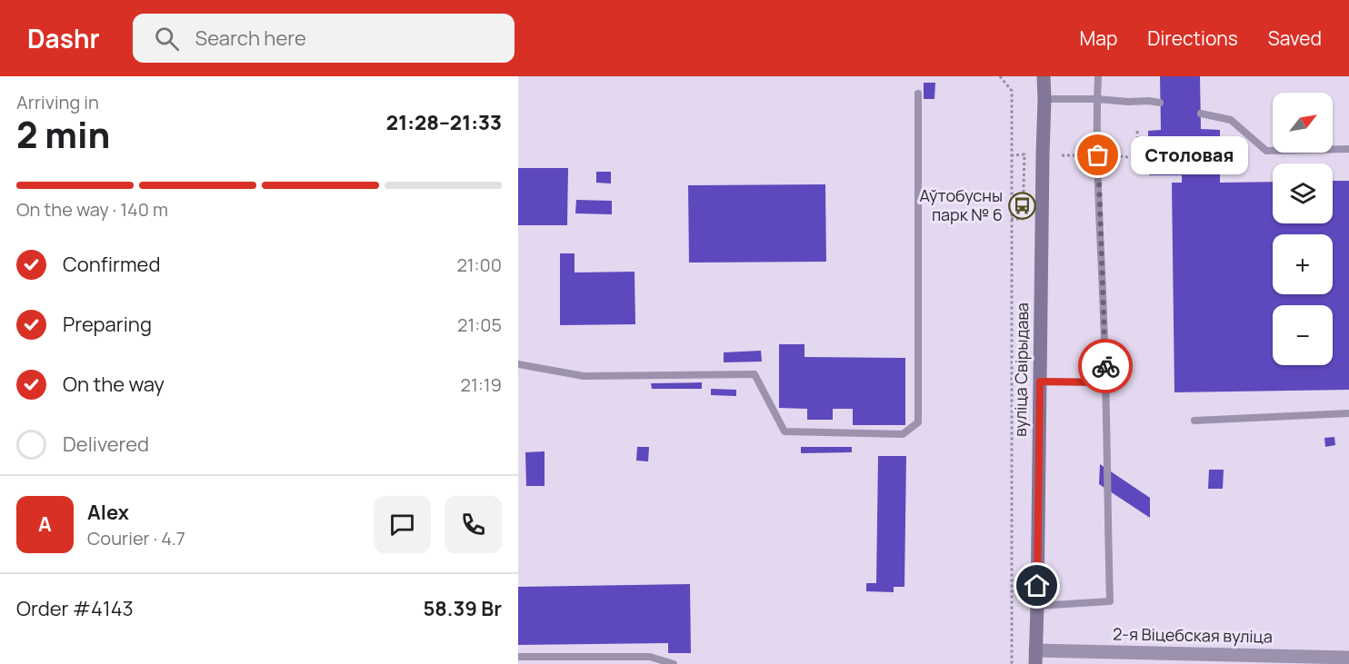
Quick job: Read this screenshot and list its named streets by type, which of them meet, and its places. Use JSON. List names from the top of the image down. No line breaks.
{"streets":{"main road":["вуліца Свірыдава"],"street":["2-я Віцебская вуліца"]},"crossings":[["вуліца Свірыдава","2-я Віцебская вуліца"]],"places":{"other":["Столовая"],"bus stop":["Аўтобусны парк № 6"]},"north":"top right","page":{"header":"Dashr","search":"Search here","nav":["Map","Directions","Saved"],"heading":["2 min","Arriving in","21:28–21:33"],"panel":["Alex","Courier · 4.7","Order #4143","58.39 Br"],"map_buttons":["+","−"],"bubble":"Столовая","bar":"On the way · 140 m","list":[["Confirmed","21:00"],["Preparing","21:05"],["On the way","21:19"],"Delivered"],"round":"A"}}
